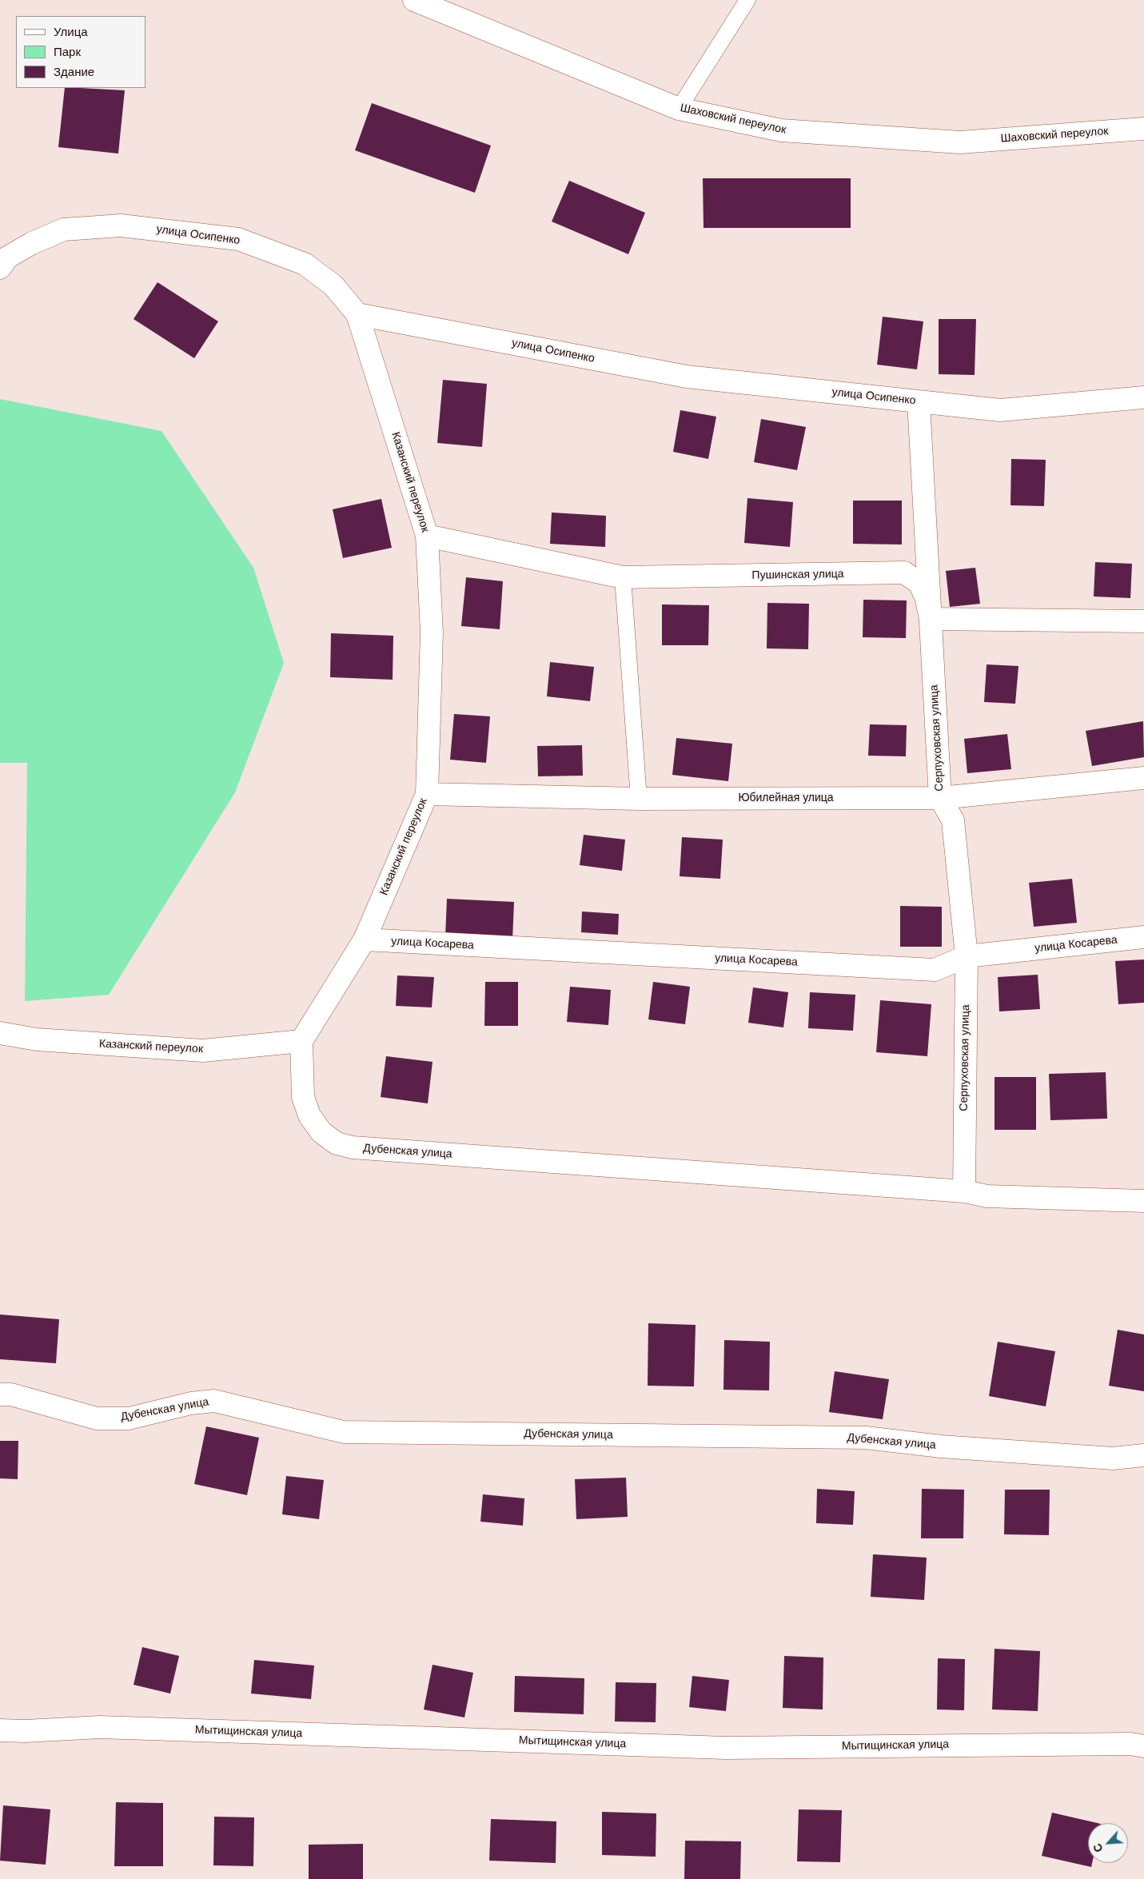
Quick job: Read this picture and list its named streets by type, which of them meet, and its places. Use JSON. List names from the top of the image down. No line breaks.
{"streets":{"street":["Шаховский переулок","улица Осипенко","Казанский переулок","Пушинская улица","Серпуховская улица","Юбилейная улица","улица Косарева","Дубенская улица","Мытищинская улица"]},"crossings":[["улица Осипенко","Казанский переулок"],["улица Осипенко","Серпуховская улица"],["Казанский переулок","Пушинская улица"],["Казанский переулок","Юбилейная улица"],["Казанский переулок","улица Косарева"],["Казанский переулок","Дубенская улица"],["Пушинская улица","Серпуховская улица"],["Серпуховская улица","Юбилейная улица"],["Серпуховская улица","улица Косарева"],["Серпуховская улица","Дубенская улица"]],"legend":["Улица","Парк","Здание"],"north":"bottom left"}
